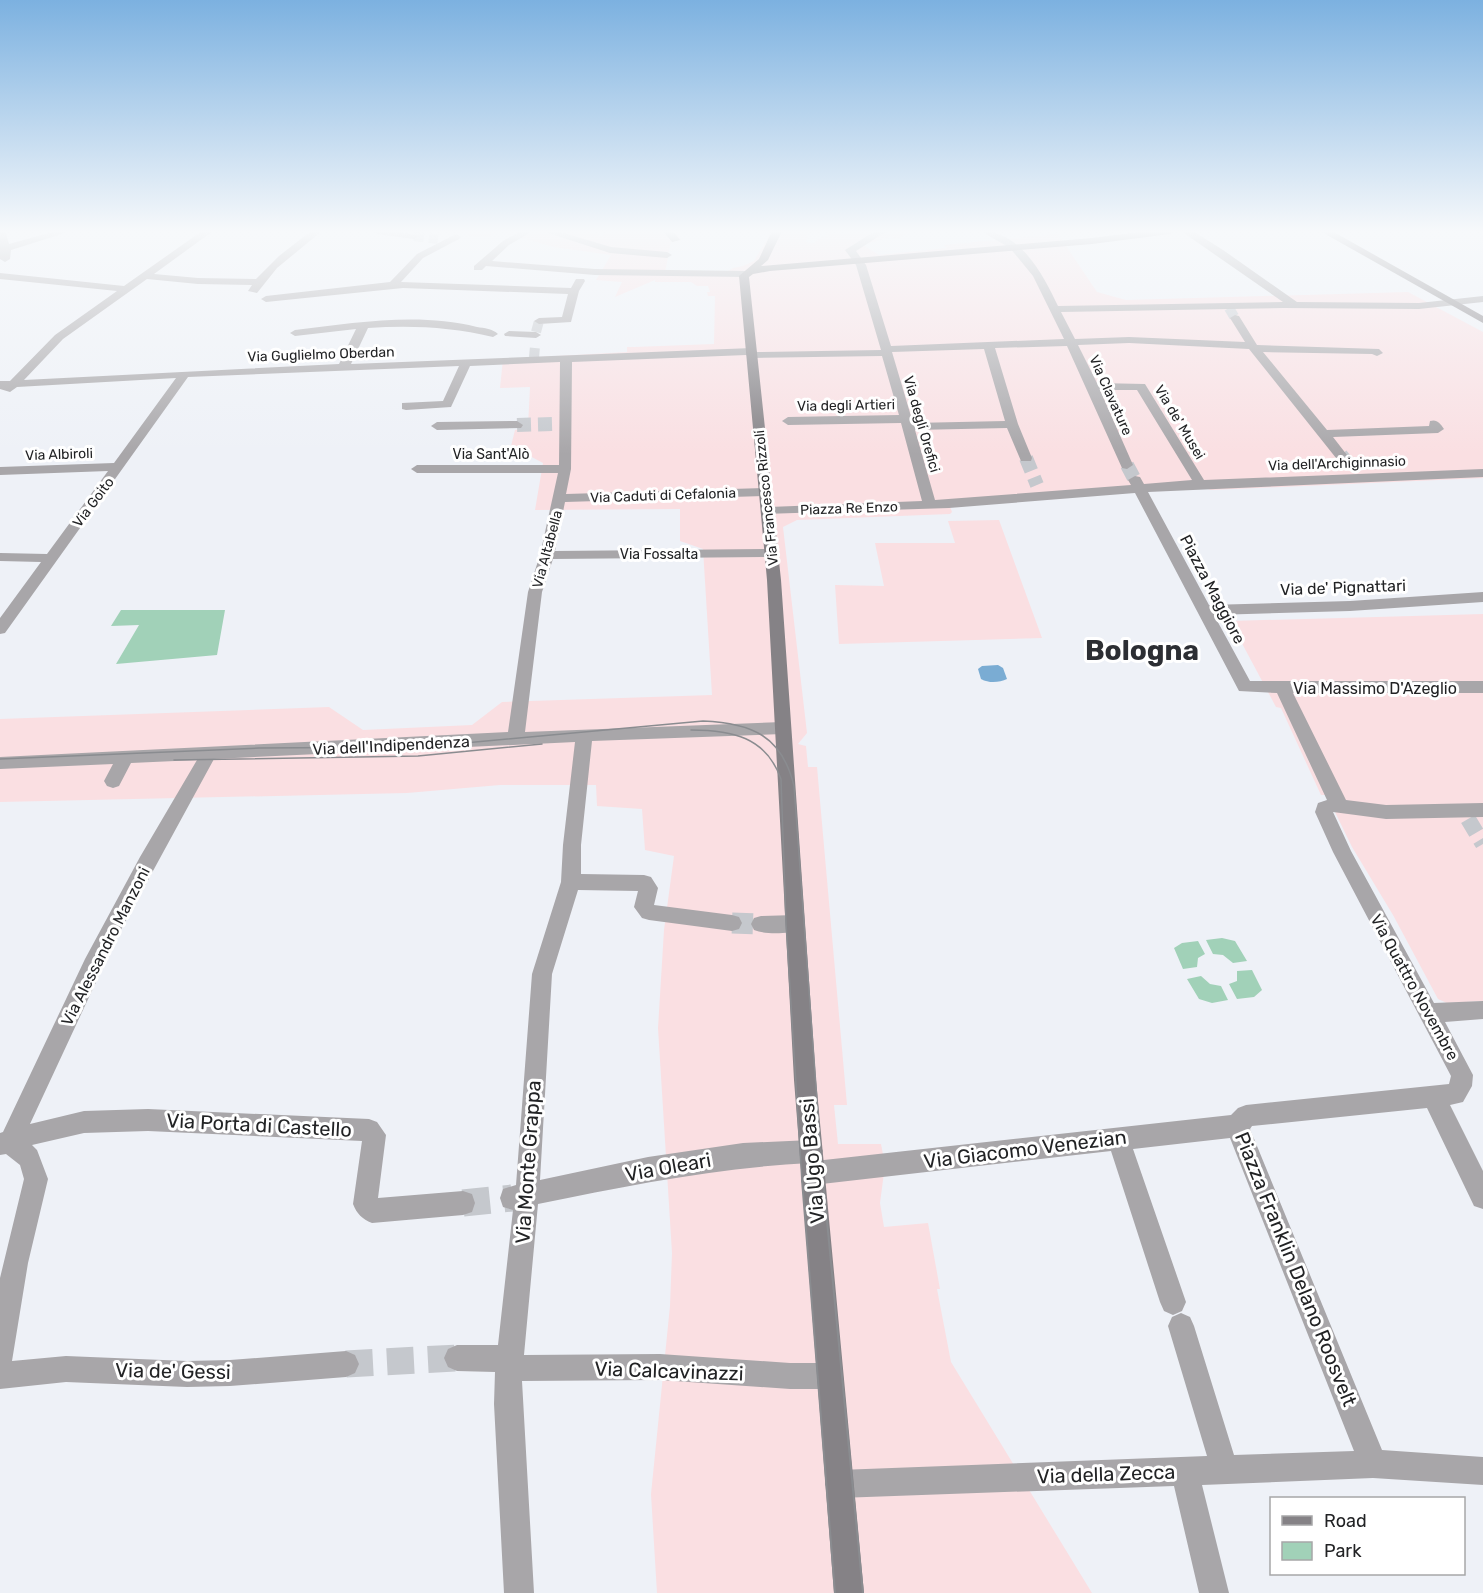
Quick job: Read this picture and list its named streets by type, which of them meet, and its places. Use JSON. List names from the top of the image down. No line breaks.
{"streets":{"street":["Via Guglielmo Oberdan","Via Clavature","Via degli Artieri","Via de' Musei","Via degli Orefici","Via Albiroli","Via Sant'Alò","Via dell'Archiginnasio","Via Caduti di Cefalonia","Via Francesco Rizzoli","Via Goito","Piazza Re Enzo","Via Altabella","Via Fossalta","Via de' Pignattari","Piazza Maggiore","Via Massimo D'Azeglio","Via dell'Indipendenza","Via Alessandro Manzoni","Via Quattro Novembre","Via Porta di Castello","Via Giacomo Venezian","Via Ugo Bassi","Via Monte Grappa","Via Oleari","Piazza Franklin Delano Roosvelt","Via de' Gessi","Via Calcavinazzi","Via della Zecca"]},"crossings":[["Via Guglielmo Oberdan","Via Clavature"],["Via Guglielmo Oberdan","Via degli Orefici"],["Via Guglielmo Oberdan","Via Francesco Rizzoli"],["Via Guglielmo Oberdan","Via Goito"],["Via Guglielmo Oberdan","Via Altabella"],["Via Clavature","Via de' Musei"],["Via degli Artieri","Via degli Orefici"],["Via de' Musei","Via dell'Archiginnasio"],["Via degli Orefici","Piazza Re Enzo"],["Via Albiroli","Via Goito"],["Via Sant'Alò","Via Altabella"],["Via Caduti di Cefalonia","Via Francesco Rizzoli"],["Via Caduti di Cefalonia","Via Altabella"],["Via Francesco Rizzoli","Piazza Re Enzo"],["Via Francesco Rizzoli","Via Fossalta"],["Via Francesco Rizzoli","Via dell'Indipendenza"],["Via Francesco Rizzoli","Via Ugo Bassi"],["Via Altabella","Via Fossalta"],["Via Altabella","Via dell'Indipendenza"],["Via de' Pignattari","Piazza Maggiore"],["Piazza Maggiore","Via Massimo D'Azeglio"],["Via dell'Indipendenza","Via Alessandro Manzoni"],["Via dell'Indipendenza","Via Ugo Bassi"],["Via dell'Indipendenza","Via Monte Grappa"],["Via Alessandro Manzoni","Via Porta di Castello"],["Via Quattro Novembre","Piazza Franklin Delano Roosvelt"],["Via Giacomo Venezian","Via Ugo Bassi"],["Via Giacomo Venezian","Via Oleari"],["Via Giacomo Venezian","Piazza Franklin Delano Roosvelt"],["Via Ugo Bassi","Via Oleari"],["Via Ugo Bassi","Via Calcavinazzi"],["Via Ugo Bassi","Via della Zecca"],["Via Monte Grappa","Via Oleari"],["Via Monte Grappa","Via Calcavinazzi"],["Piazza Franklin Delano Roosvelt","Via della Zecca"]],"districts":["Bologna"],"legend":["Road","Park"]}
